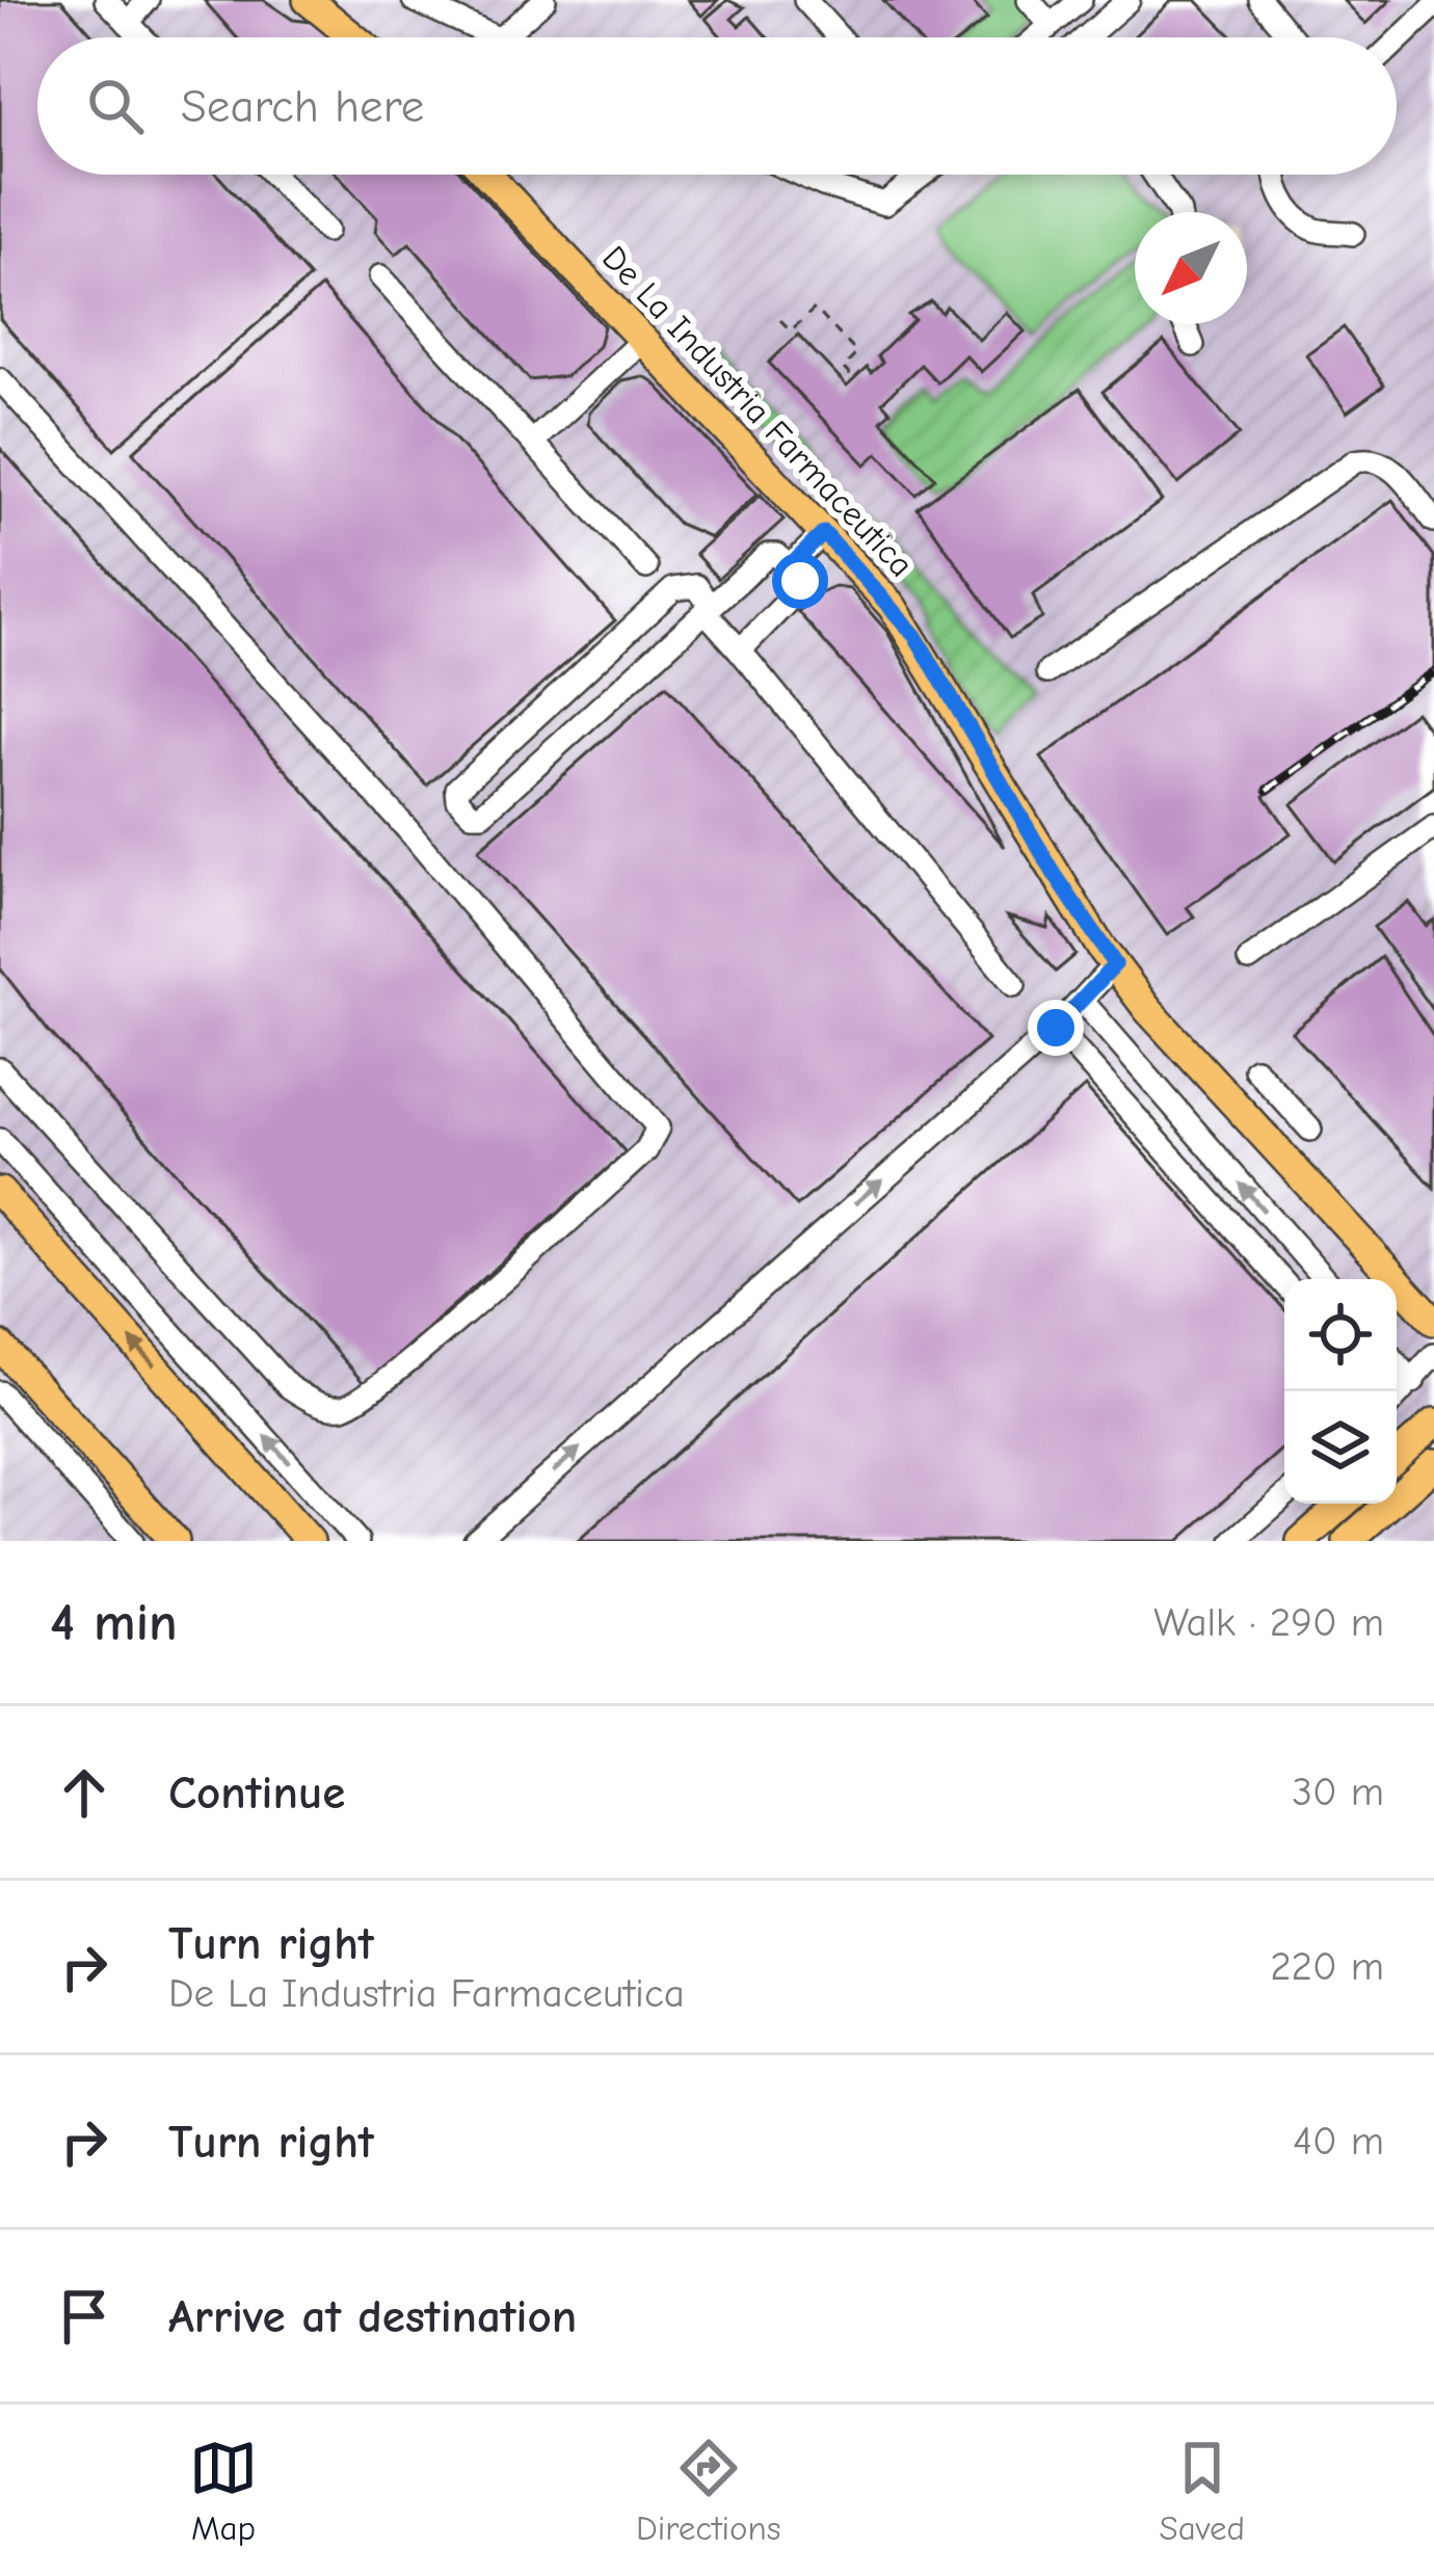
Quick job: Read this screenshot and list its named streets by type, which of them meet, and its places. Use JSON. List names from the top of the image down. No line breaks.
{"streets":{"main road":["De La Industria Farmaceutica"]},"north":"bottom left","page":{"search":"Search here","heading":["4 min","Walk · 290 m"],"list":[["Continue","30 m"],["Turn right","De La Industria Farmaceutica","220 m"],["Turn right","40 m"],"Arrive at destination"],"nav":["Map","Directions","Saved"]}}
